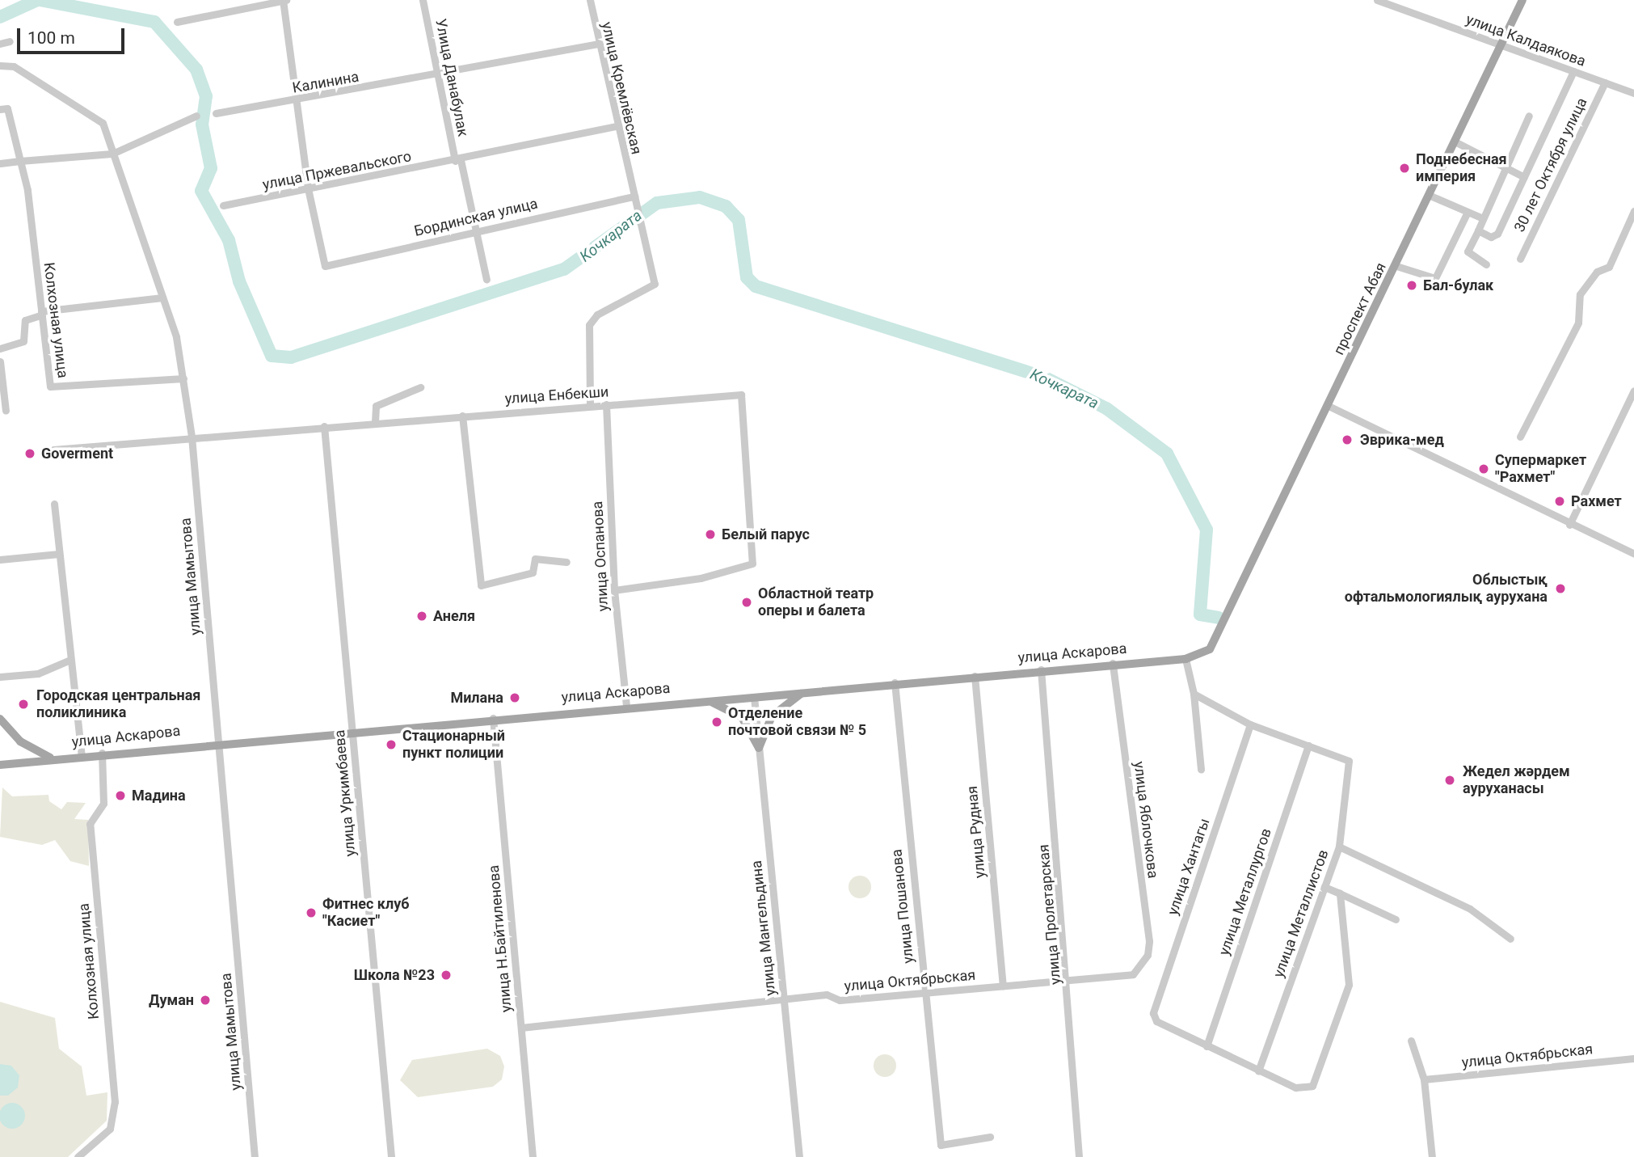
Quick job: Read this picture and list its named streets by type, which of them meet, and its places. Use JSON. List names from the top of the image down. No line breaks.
{"streets":{"main road":["проспект Абая","улица Аскарова"],"street":["улица Калдаякова","Улица Данабулак","Калинина","улица Кремлёвская","30 лет Октября улица","улица Пржевальского","Бординская улица","Колхозная улица","улица Енбекши","улица Оспанова","улица Мамытова","улица Уркимбаева","улица Яблочкова","улица Рудная","улица Хантагы","улица Металлургов","улица Пошанова","улица Металлистов","улица Пролетарская","улица Мангельдина","улица Н.Байтиленова","улица Октябрьская"]},"crossings":[["улица Калдаякова","30 лет Октября улица"],["улица Калдаякова","проспект Абая"],["Улица Данабулак","Калинина"],["Улица Данабулак","улица Пржевальского"],["Улица Данабулак","Бординская улица"],["Калинина","улица Кремлёвская"],["улица Кремлёвская","улица Пржевальского"],["улица Кремлёвская","Бординская улица"],["улица Кремлёвская","улица Енбекши"],["улица Пржевальского","Бординская улица"],["проспект Абая","улица Аскарова"],["Колхозная улица","улица Мамытова"],["Колхозная улица","улица Аскарова"],["улица Енбекши","улица Оспанова"],["улица Енбекши","улица Мамытова"],["улица Енбекши","улица Уркимбаева"],["улица Оспанова","улица Аскарова"],["улица Мамытова","улица Аскарова"],["улица Аскарова","улица Уркимбаева"],["улица Аскарова","улица Яблочкова"],["улица Аскарова","улица Рудная"],["улица Аскарова","улица Пошанова"],["улица Аскарова","улица Пролетарская"],["улица Аскарова","улица Мангельдина"],["улица Аскарова","улица Н.Байтиленова"],["улица Яблочкова","улица Октябрьская"],["улица Рудная","улица Октябрьская"],["улица Хантагы","улица Металлургов"],["улица Металлургов","улица Металлистов"],["улица Пошанова","улица Октябрьская"],["улица Пролетарская","улица Октябрьская"],["улица Мангельдина","улица Октябрьская"],["улица Н.Байтиленова","улица Октябрьская"]],"water":["Кочкарата"],"places":["Поднебесная империя","Бал-булак","Эврика-мед","Goverment","Супермаркет \"Рахмет\"","Рахмет","Белый парус","Облыстық офтальмологиялық аурухана","Областной театр оперы и балета","Анеля","Милана","Городская центральная поликлиника","Отделение почтовой связи № 5","Стационарный пункт полиции","Жедел жәрдем ауруханасы","Мадина","Фитнес клуб \"Касиет\"","Школа №23","Думан"],"scale_bar":"100 m"}
